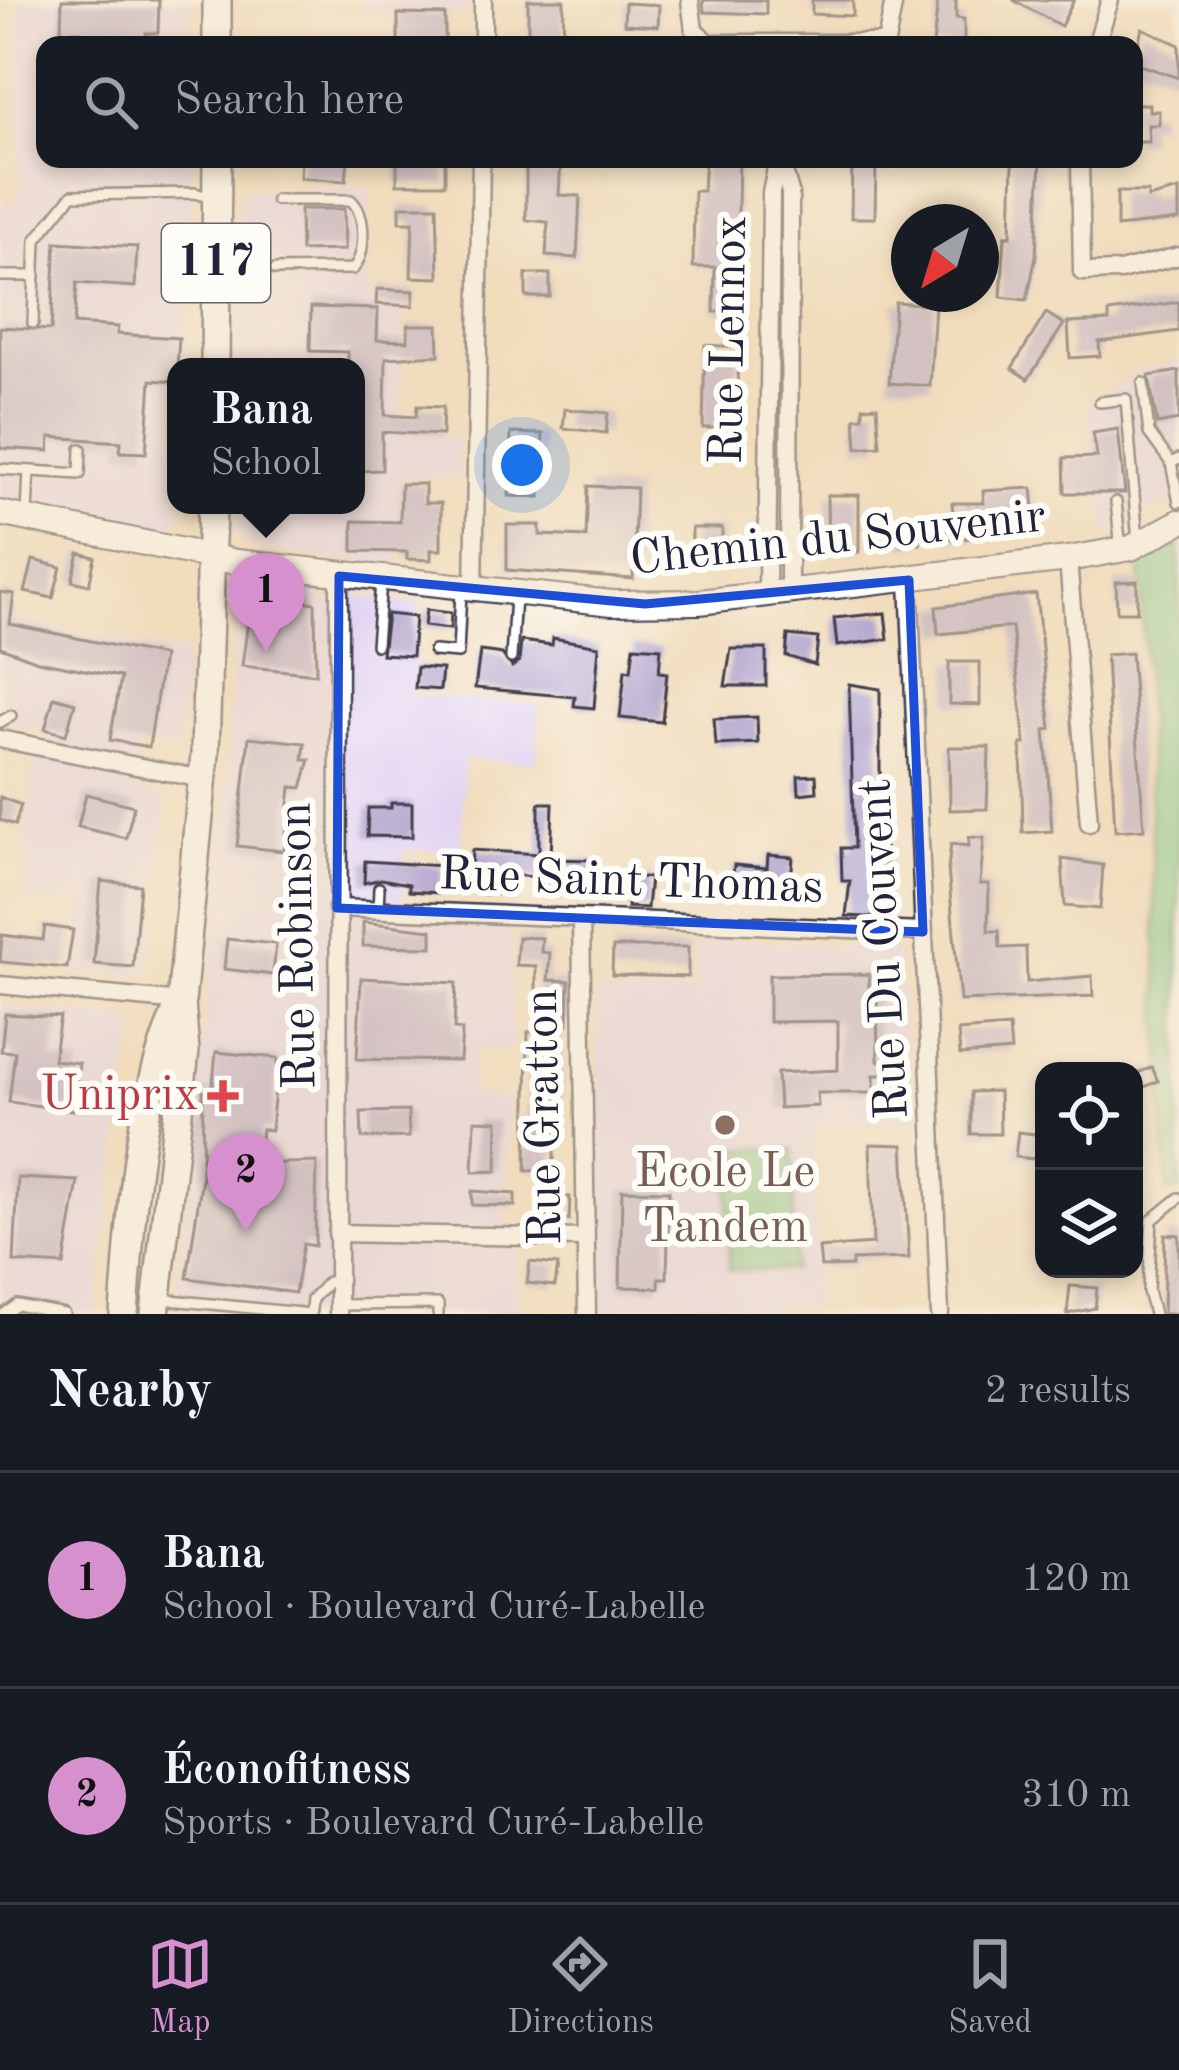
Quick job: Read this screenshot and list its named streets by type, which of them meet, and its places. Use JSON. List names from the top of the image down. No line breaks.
{"streets":{"main road":["117"],"street":["Rue Lennox","Chemin du Souvenir","Rue Saint Thomas","Rue Robinson","Rue Du Couvent","Rue Gratton"]},"crossings":[["Rue Lennox","Chemin du Souvenir"],["Chemin du Souvenir","Rue Robinson"],["Chemin du Souvenir","Rue Du Couvent"],["Rue Saint Thomas","Rue Robinson"],["Rue Saint Thomas","Rue Du Couvent"],["Rue Saint Thomas","Rue Gratton"]],"places":{"health":["Uniprix"],"other":["Ecole Le Tandem"]},"north":"bottom left","page":{"search":"Search here","popup":["Bana","School"],"pins":["1","2"],"heading":["Nearby","2 results"],"list":[{"mark":"1","name":"Bana","note":"School · Boulevard Curé-Labelle","value":"120 m"},{"mark":"2","name":"Éconofitness","note":"Sports · Boulevard Curé-Labelle","value":"310 m"}],"nav":["Map","Directions","Saved"]}}
